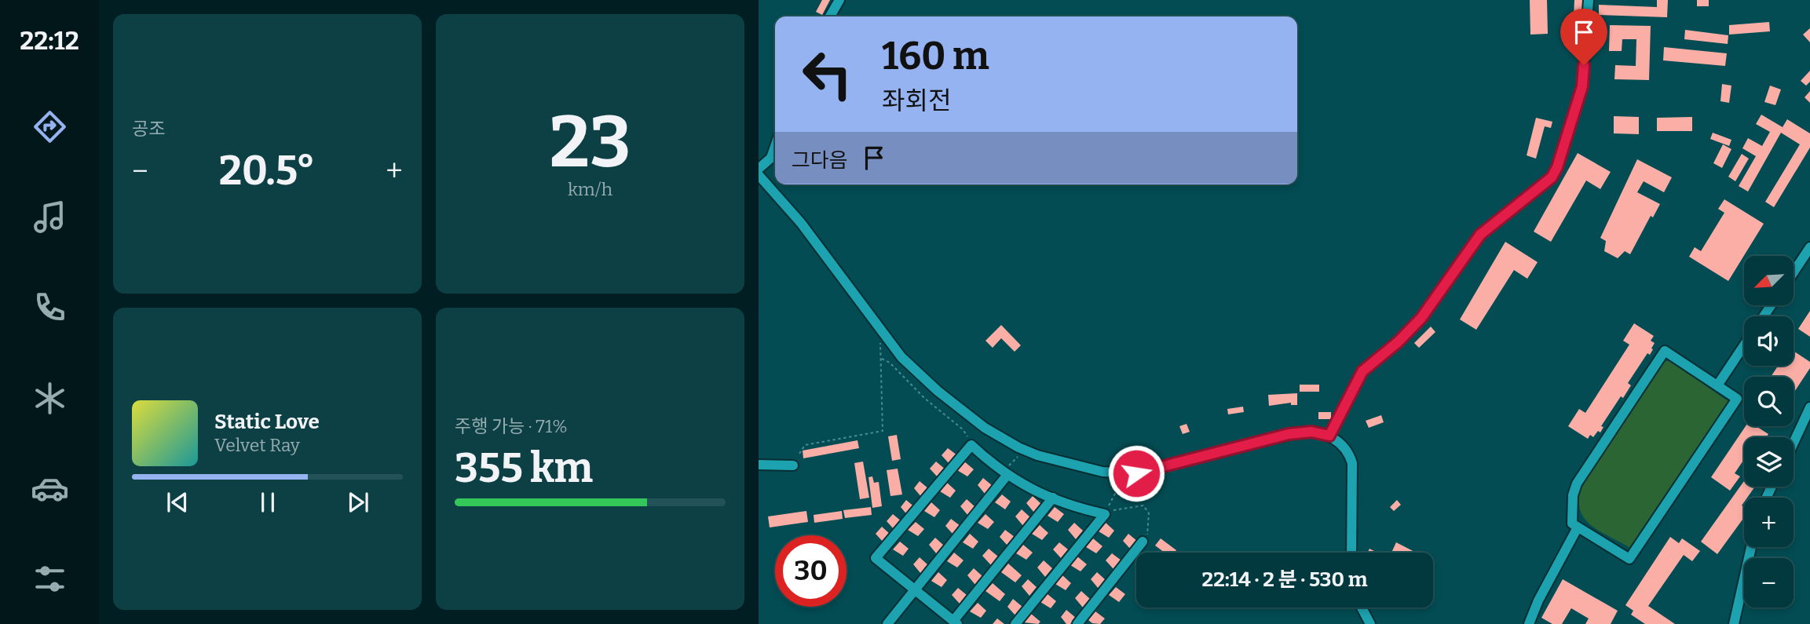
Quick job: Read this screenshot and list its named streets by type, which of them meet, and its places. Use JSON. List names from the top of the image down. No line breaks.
{"north":"bottom left","page":{"tabs":"22:12","tile":["공조",["23","km/h"],["주행 가능 · 71%","355 km"]],"turn":["160 m","좌회전"],"then":"그다음","heat":["−","20.5°","+"],"map_buttons":["+","−"],"song":["Static Love","Velvet Ray"],"limit":"30","trip":"22:14 · 2 분 · 530 m"}}
